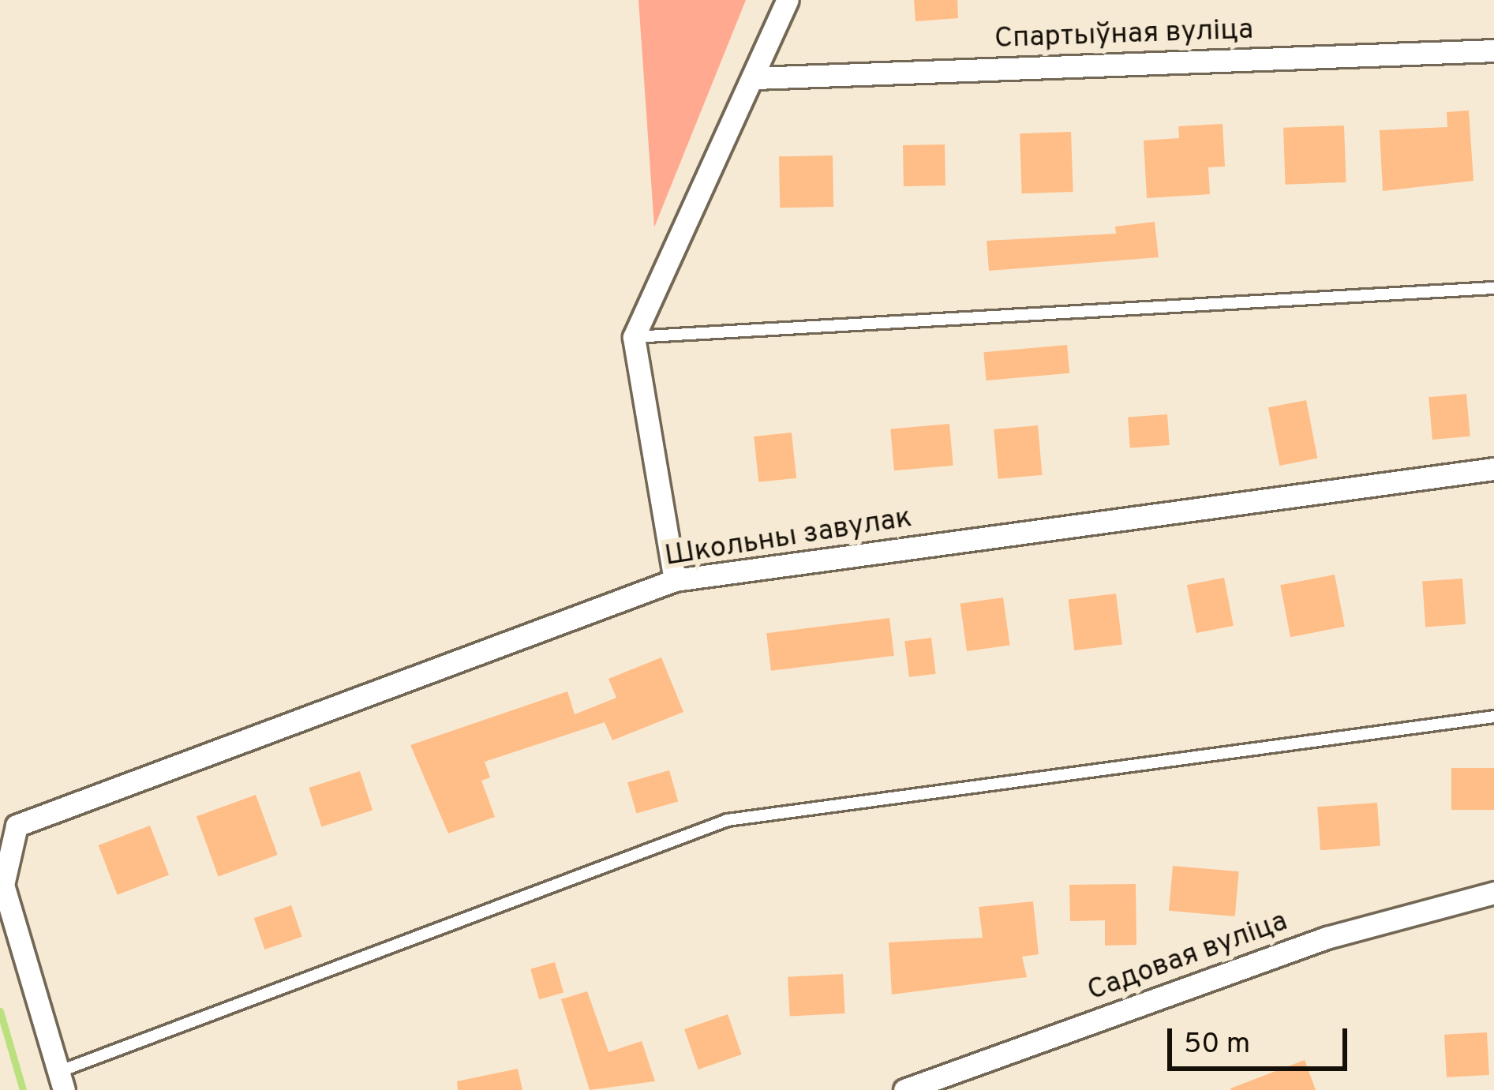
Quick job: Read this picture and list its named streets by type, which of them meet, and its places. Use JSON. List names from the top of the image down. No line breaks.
{"streets":{"street":["Спартыўная вуліца","Школьны завулак","Садовая вуліца"]},"scale_bar":"50 m"}
